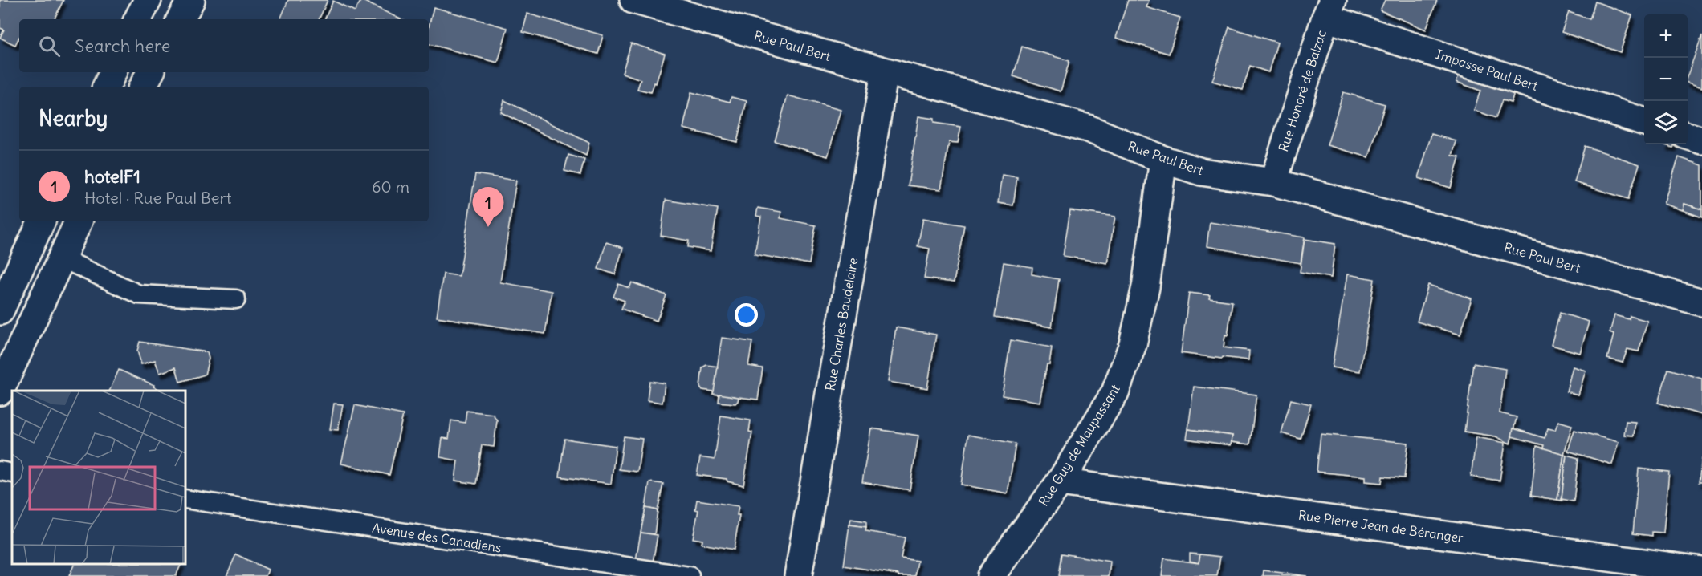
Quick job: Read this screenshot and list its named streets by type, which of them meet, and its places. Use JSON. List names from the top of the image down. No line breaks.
{"streets":{"street":["Rue Paul Bert","Impasse Paul Bert","Rue Honoré de Balzac","Rue Charles Baudelaire","Rue Guy de Maupassant","Rue Pierre Jean de Béranger"],"lane":["Avenue des Canadiens"]},"crossings":[["Rue Paul Bert","Rue Honoré de Balzac"],["Rue Paul Bert","Rue Charles Baudelaire"],["Rue Paul Bert","Rue Guy de Maupassant"],["Impasse Paul Bert","Rue Honoré de Balzac"],["Rue Guy de Maupassant","Rue Pierre Jean de Béranger"]],"page":{"map_buttons":["+","−"],"search":"Search here","heading":"Nearby","list":[{"mark":"1","name":"hotelF1","note":"Hotel · Rue Paul Bert","value":"60 m"}],"pins":"1"}}
